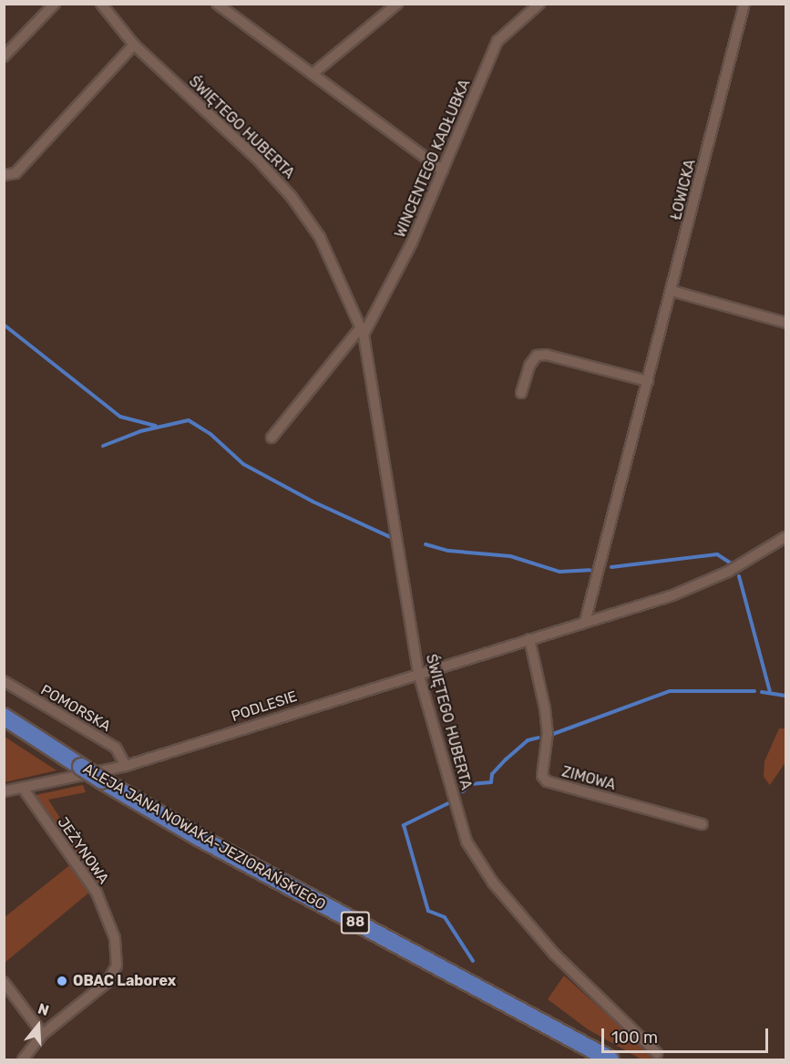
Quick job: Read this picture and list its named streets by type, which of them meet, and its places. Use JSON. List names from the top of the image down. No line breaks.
{"streets":{"main road":["ALEJA JANA NOWAKA-JEZIORAŃSKIEGO","88"],"street":["ŚWIĘTEGO HUBERTA","WINCENTEGO KADŁUBKA","ŁOWICKA","PODLESIE","POMORSKA","ZIMOWA","JEŻYNOWA"]},"crossings":[["ŚWIĘTEGO HUBERTA","WINCENTEGO KADŁUBKA"],["ŚWIĘTEGO HUBERTA","PODLESIE"],["ŁOWICKA","PODLESIE"],["PODLESIE","POMORSKA"],["PODLESIE","ZIMOWA"],["PODLESIE","JEŻYNOWA"]],"places":["OBAC Laborex"],"scale_bar":"100 m","north":"top"}
